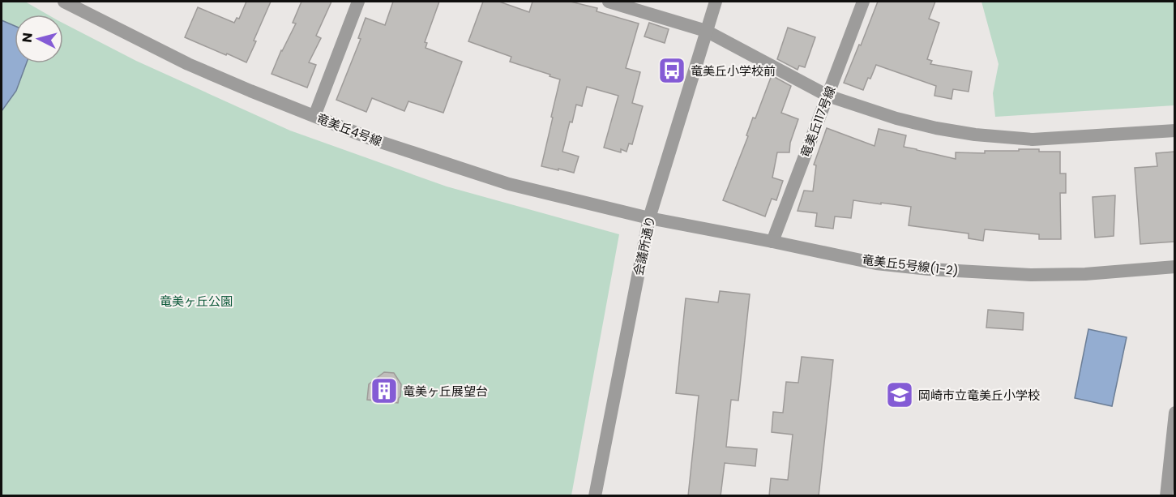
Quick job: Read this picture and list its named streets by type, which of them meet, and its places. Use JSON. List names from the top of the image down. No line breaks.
{"streets":{"street":["竜美丘117号線","竜美丘4号線","会議所通り","竜美丘5号線(1-2)"]},"crossings":[["竜美丘117号線","竜美丘5号線(1-2)"],["竜美丘4号線","会議所通り"],["竜美丘4号線","竜美丘5号線(1-2)"],["会議所通り","竜美丘5号線(1-2)"]],"parks":["竜美ヶ丘公園"],"places":{"bus stop":["竜美丘小学校前"],"building":["竜美ヶ丘展望台"],"school or university":["岡崎市立竜美丘小学校"]},"north":"left"}
